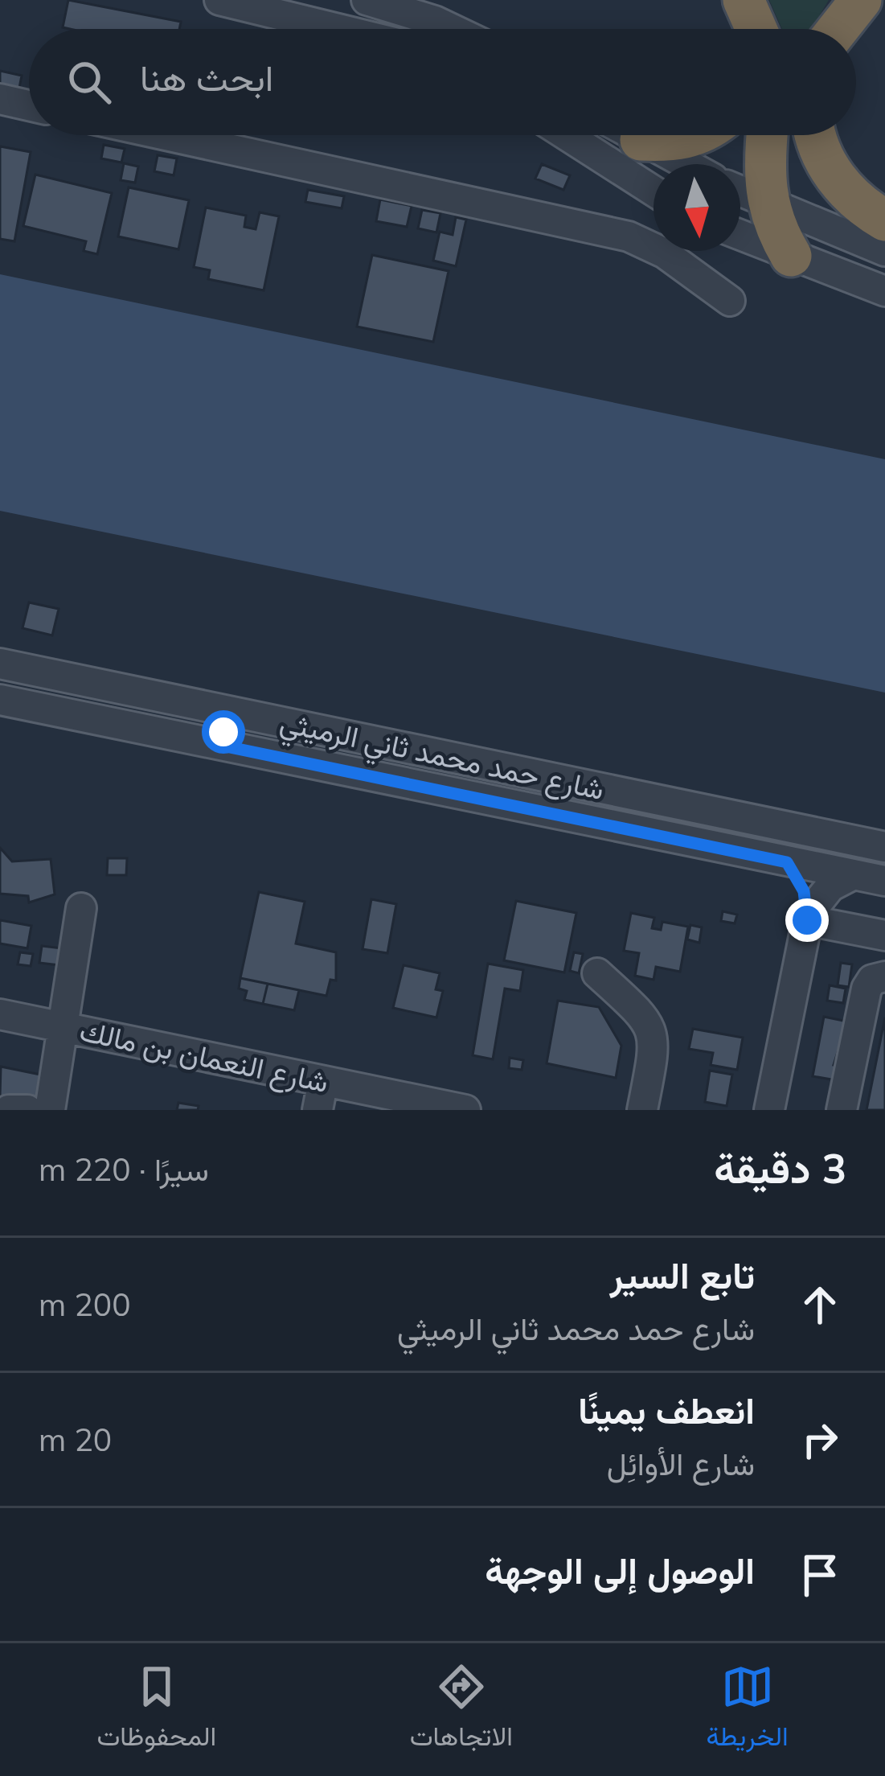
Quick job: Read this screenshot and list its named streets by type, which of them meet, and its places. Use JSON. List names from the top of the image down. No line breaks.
{"streets":{"street":["شارع حمد محمد ثاني الرميثي","شارع النعمان بن مالك"]},"north":"bottom","page":{"search":"ابحث هنا","heading":["3 دقيقة","سيرًا · 220 m"],"list":[["تابع السير","شارع حمد محمد ثاني الرميثي","200 m"],["انعطف يمينًا","شارع الأوائِل","20 m"],"الوصول إلى الوجهة"],"nav":["الخريطة","الاتجاهات","المحفوظات"]}}
